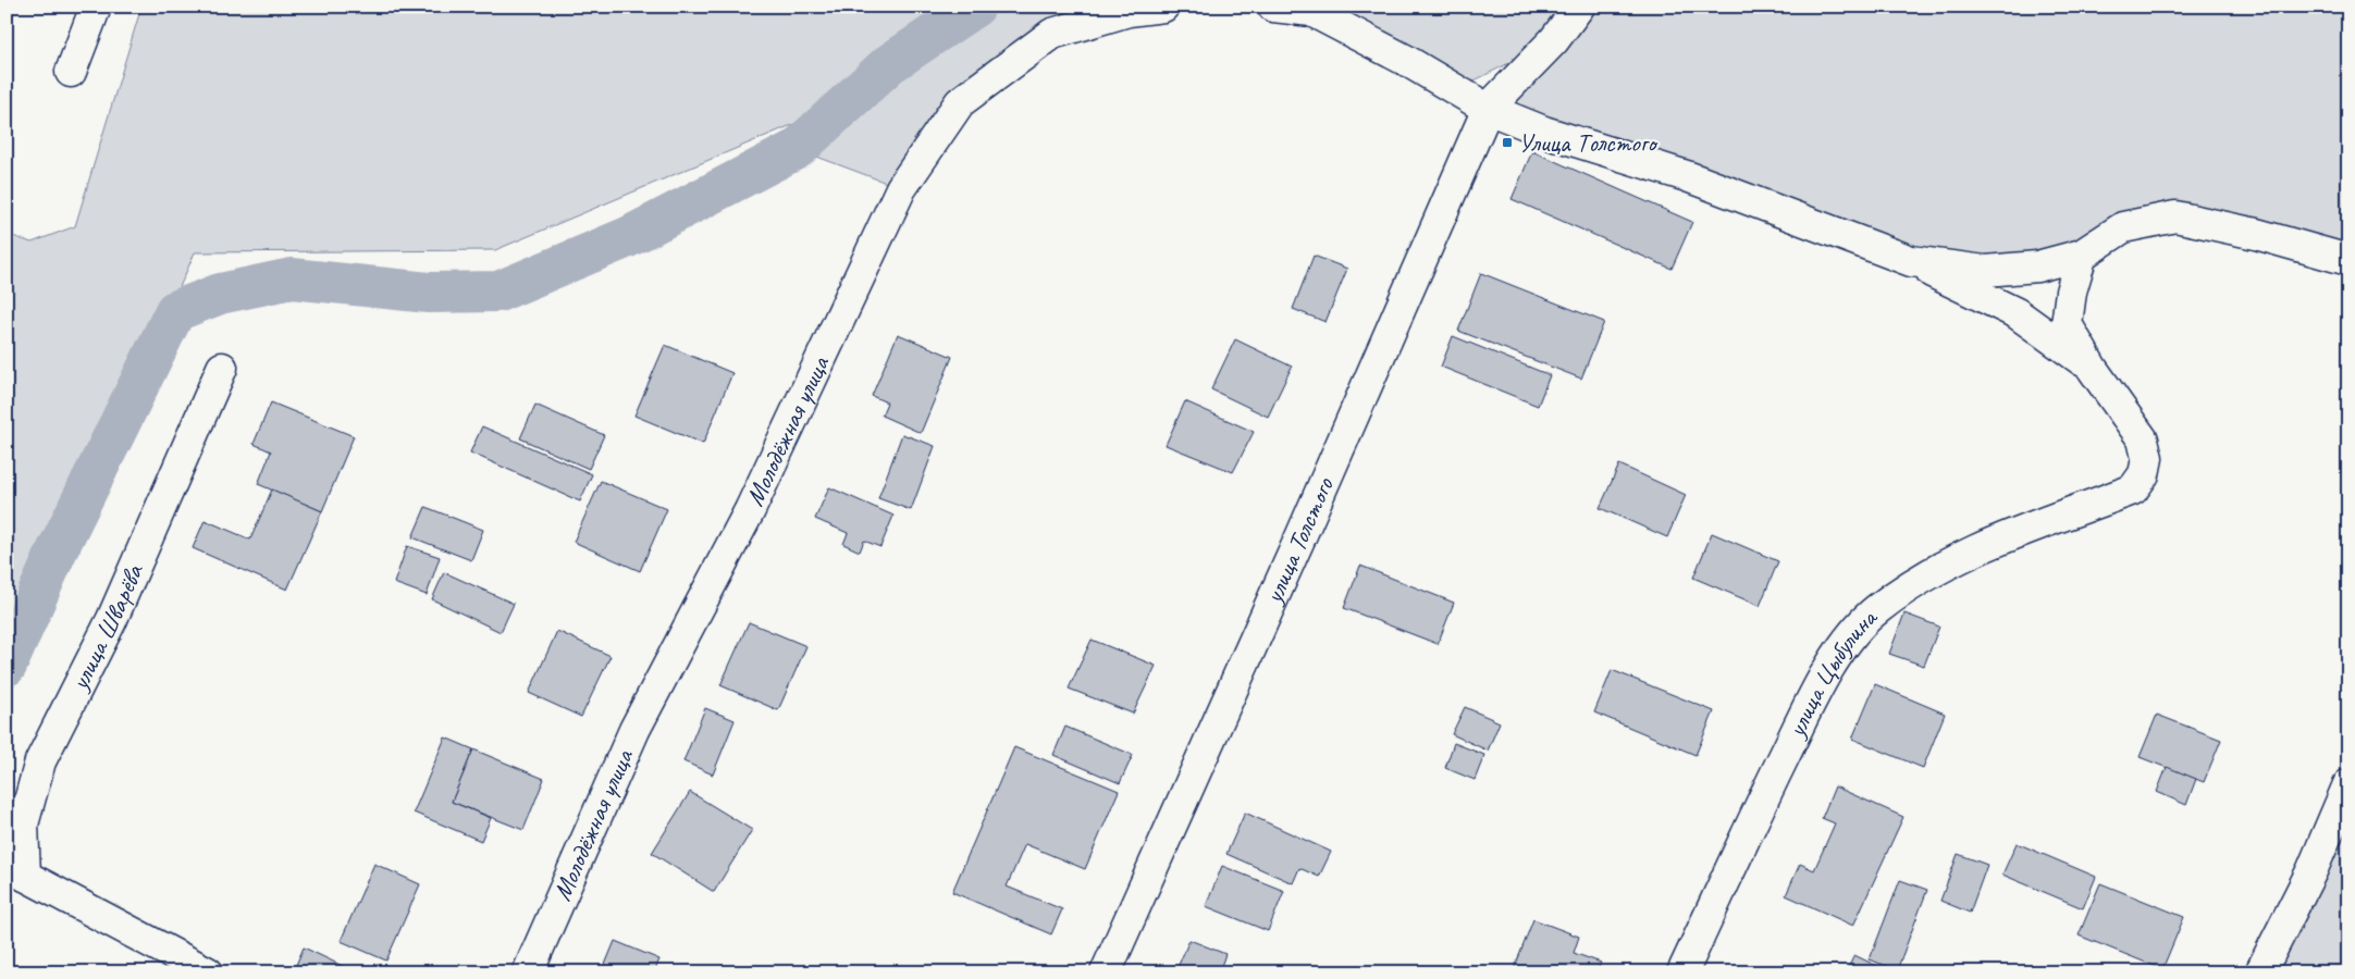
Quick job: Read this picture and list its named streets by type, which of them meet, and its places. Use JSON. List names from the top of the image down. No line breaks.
{"streets":{"street":["Молодёжная улица","улица Толстого","улица Шварёва","улица Цыбулина"]},"places":{"transit":["Улица Толстого"]}}
